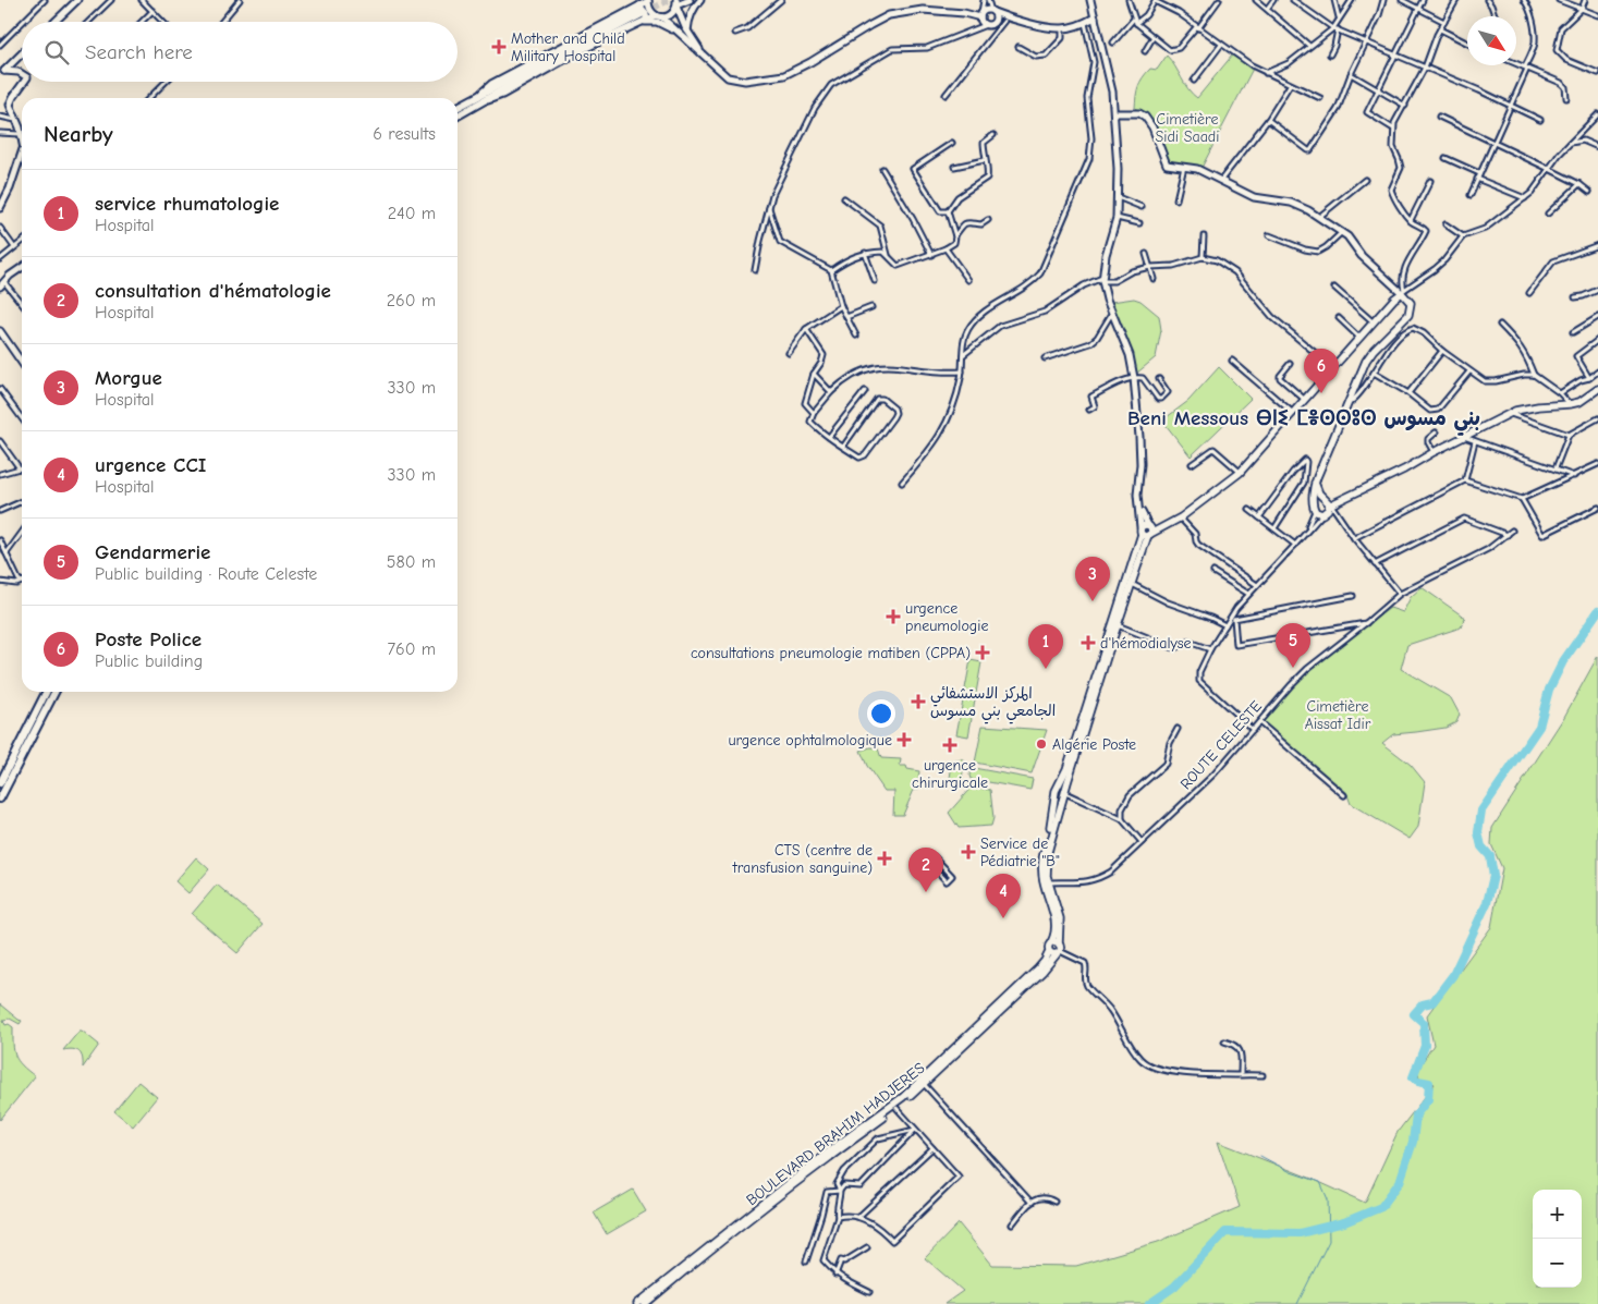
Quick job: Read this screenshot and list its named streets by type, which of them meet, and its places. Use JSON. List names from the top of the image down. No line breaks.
{"streets":{"main road":["BOULEVARD BRAHIM HADJERES"],"street":["ROUTE CELESTE"]},"districts":["Beni Messous ⴱⵏⵉ ⵎⴻⵙⵙⵓⵙ بني مسوس"],"parks":["Cimetière Sidi Saadi","Cimetière Aissat Idir"],"places":{"health":["Mother and Child Military Hospital","urgence pneumologie","d'hémodialyse","consultations pneumologie matiben (CPPA)","المركز الاستشفائي الجامعي بني مسوس","urgence ophtalmologique","urgence chirurgicale","Service de Pédiatrie \"B\"","CTS (centre de transfusion sanguine)"],"other":["Algérie Poste"]},"north":"bottom right","page":{"search":"Search here","heading":["Nearby","6 results"],"list":[{"mark":"1","name":"service rhumatologie","note":"Hospital","value":"240 m"},{"mark":"2","name":"consultation d'hématologie","note":"Hospital","value":"260 m"},{"mark":"3","name":"Morgue","note":"Hospital","value":"330 m"},{"mark":"4","name":"urgence CCI","note":"Hospital","value":"330 m"},{"mark":"5","name":"Gendarmerie","note":"Public building · Route Celeste","value":"580 m"},{"mark":"6","name":"Poste Police","note":"Public building","value":"760 m"}],"pins":["6","3","5","1","2","4"],"map_buttons":["+","−"]}}
